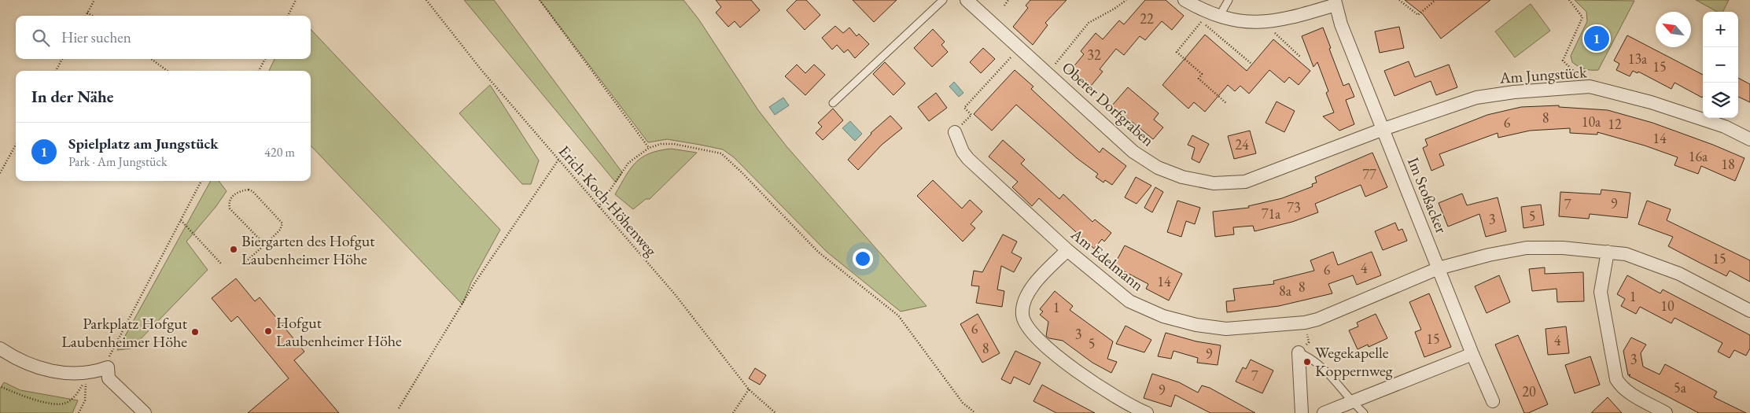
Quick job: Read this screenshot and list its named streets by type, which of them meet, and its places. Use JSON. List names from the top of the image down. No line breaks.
{"streets":{"street":["Am Jungstück","Oberer Dorfgraben","Im Stoßacker","Am Edelmann"],"path":["Erich-Koch-Höhenweg"]},"crossings":[["Am Jungstück","Oberer Dorfgraben"],["Am Jungstück","Im Stoßacker"],["Oberer Dorfgraben","Im Stoßacker"],["Im Stoßacker","Am Edelmann"]],"places":["Biergarten des Hofgut Laubenheimer Höhe","Hofgut Laubenheimer Höhe","Parkplatz Hofgut Laubenheimer Höhe","Wegekapelle Koppernweg"],"house_numbers":["22","32","13a","15","8","10a","6","12","14","24","16a","18","77","9","7","73","71a","5","3","15","4","6","14","8","8a","1","10","1","6","3","15","4","5","8","9","3","7","5a","9","20"],"north":"top left","page":{"map_buttons":["+","−"],"search":"Hier suchen","pins":"1","heading":"In der Nähe","list":[{"mark":"1","name":"Spielplatz am Jungstück","note":"Park · Am Jungstück","value":"420 m"}]}}
